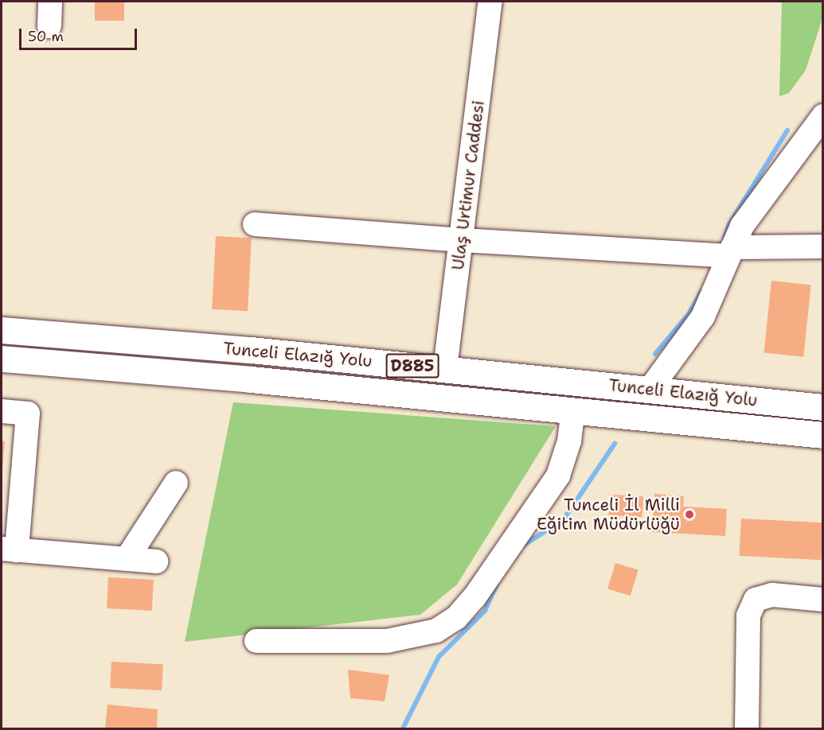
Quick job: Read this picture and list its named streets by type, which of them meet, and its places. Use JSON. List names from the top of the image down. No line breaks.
{"streets":{"main road":["Tunceli Elazığ Yolu","D885"],"street":["Ulaş Urtimur Caddesi"]},"crossings":[["Ulaş Urtimur Caddesi","Tunceli Elazığ Yolu"]],"places":["Tunceli İl Milli Eğitim Müdürlüğü"],"scale_bar":"50 m"}
